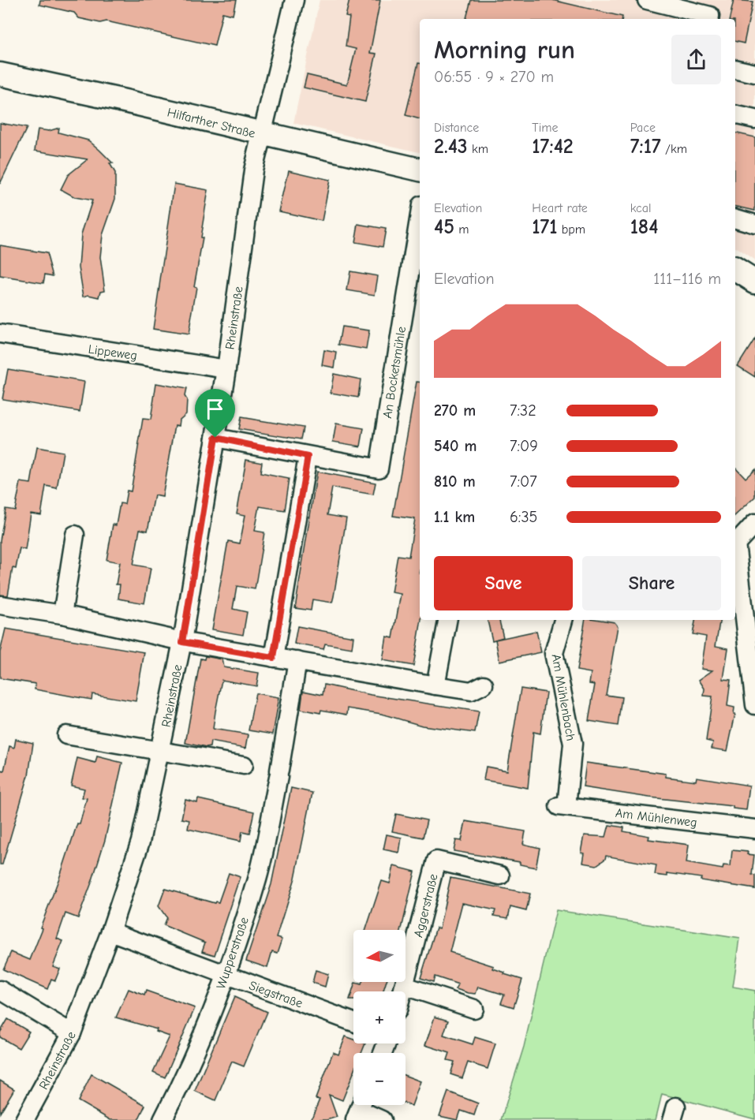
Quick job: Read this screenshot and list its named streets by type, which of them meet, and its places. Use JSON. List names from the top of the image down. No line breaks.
{"streets":{"main road":["Hilfarther Straße"],"street":["Rheinstraße","Lippeweg","An Bocketsmühle","Am Mühlenbach","Am Mühlenweg","Aggerstraße","Wupperstraße","Siegstraße"]},"crossings":[["Hilfarther Straße","Rheinstraße"],["Rheinstraße","Lippeweg"],["Rheinstraße","An Bocketsmühle"],["Rheinstraße","Siegstraße"],["Am Mühlenbach","Am Mühlenweg"],["Wupperstraße","Siegstraße"]],"north":"left","page":{"heading":["Morning run","06:55 · 9 × 270 m"],"stats":[["Distance","2.43 km"],["Time","17:42"],["Pace","7:17 /km"],["Elevation","45 m"],["Heart rate","171 bpm"],["kcal","184"]],"chart":["Elevation","111–116 m"],"list":[{"name":"270 m","note":"7:32"},{"name":"540 m","note":"7:09"},{"name":"810 m","note":"7:07"},{"name":"1.1 km","note":"6:35"}],"buttons":["Save","Share"],"map_buttons":["+","−"]}}
